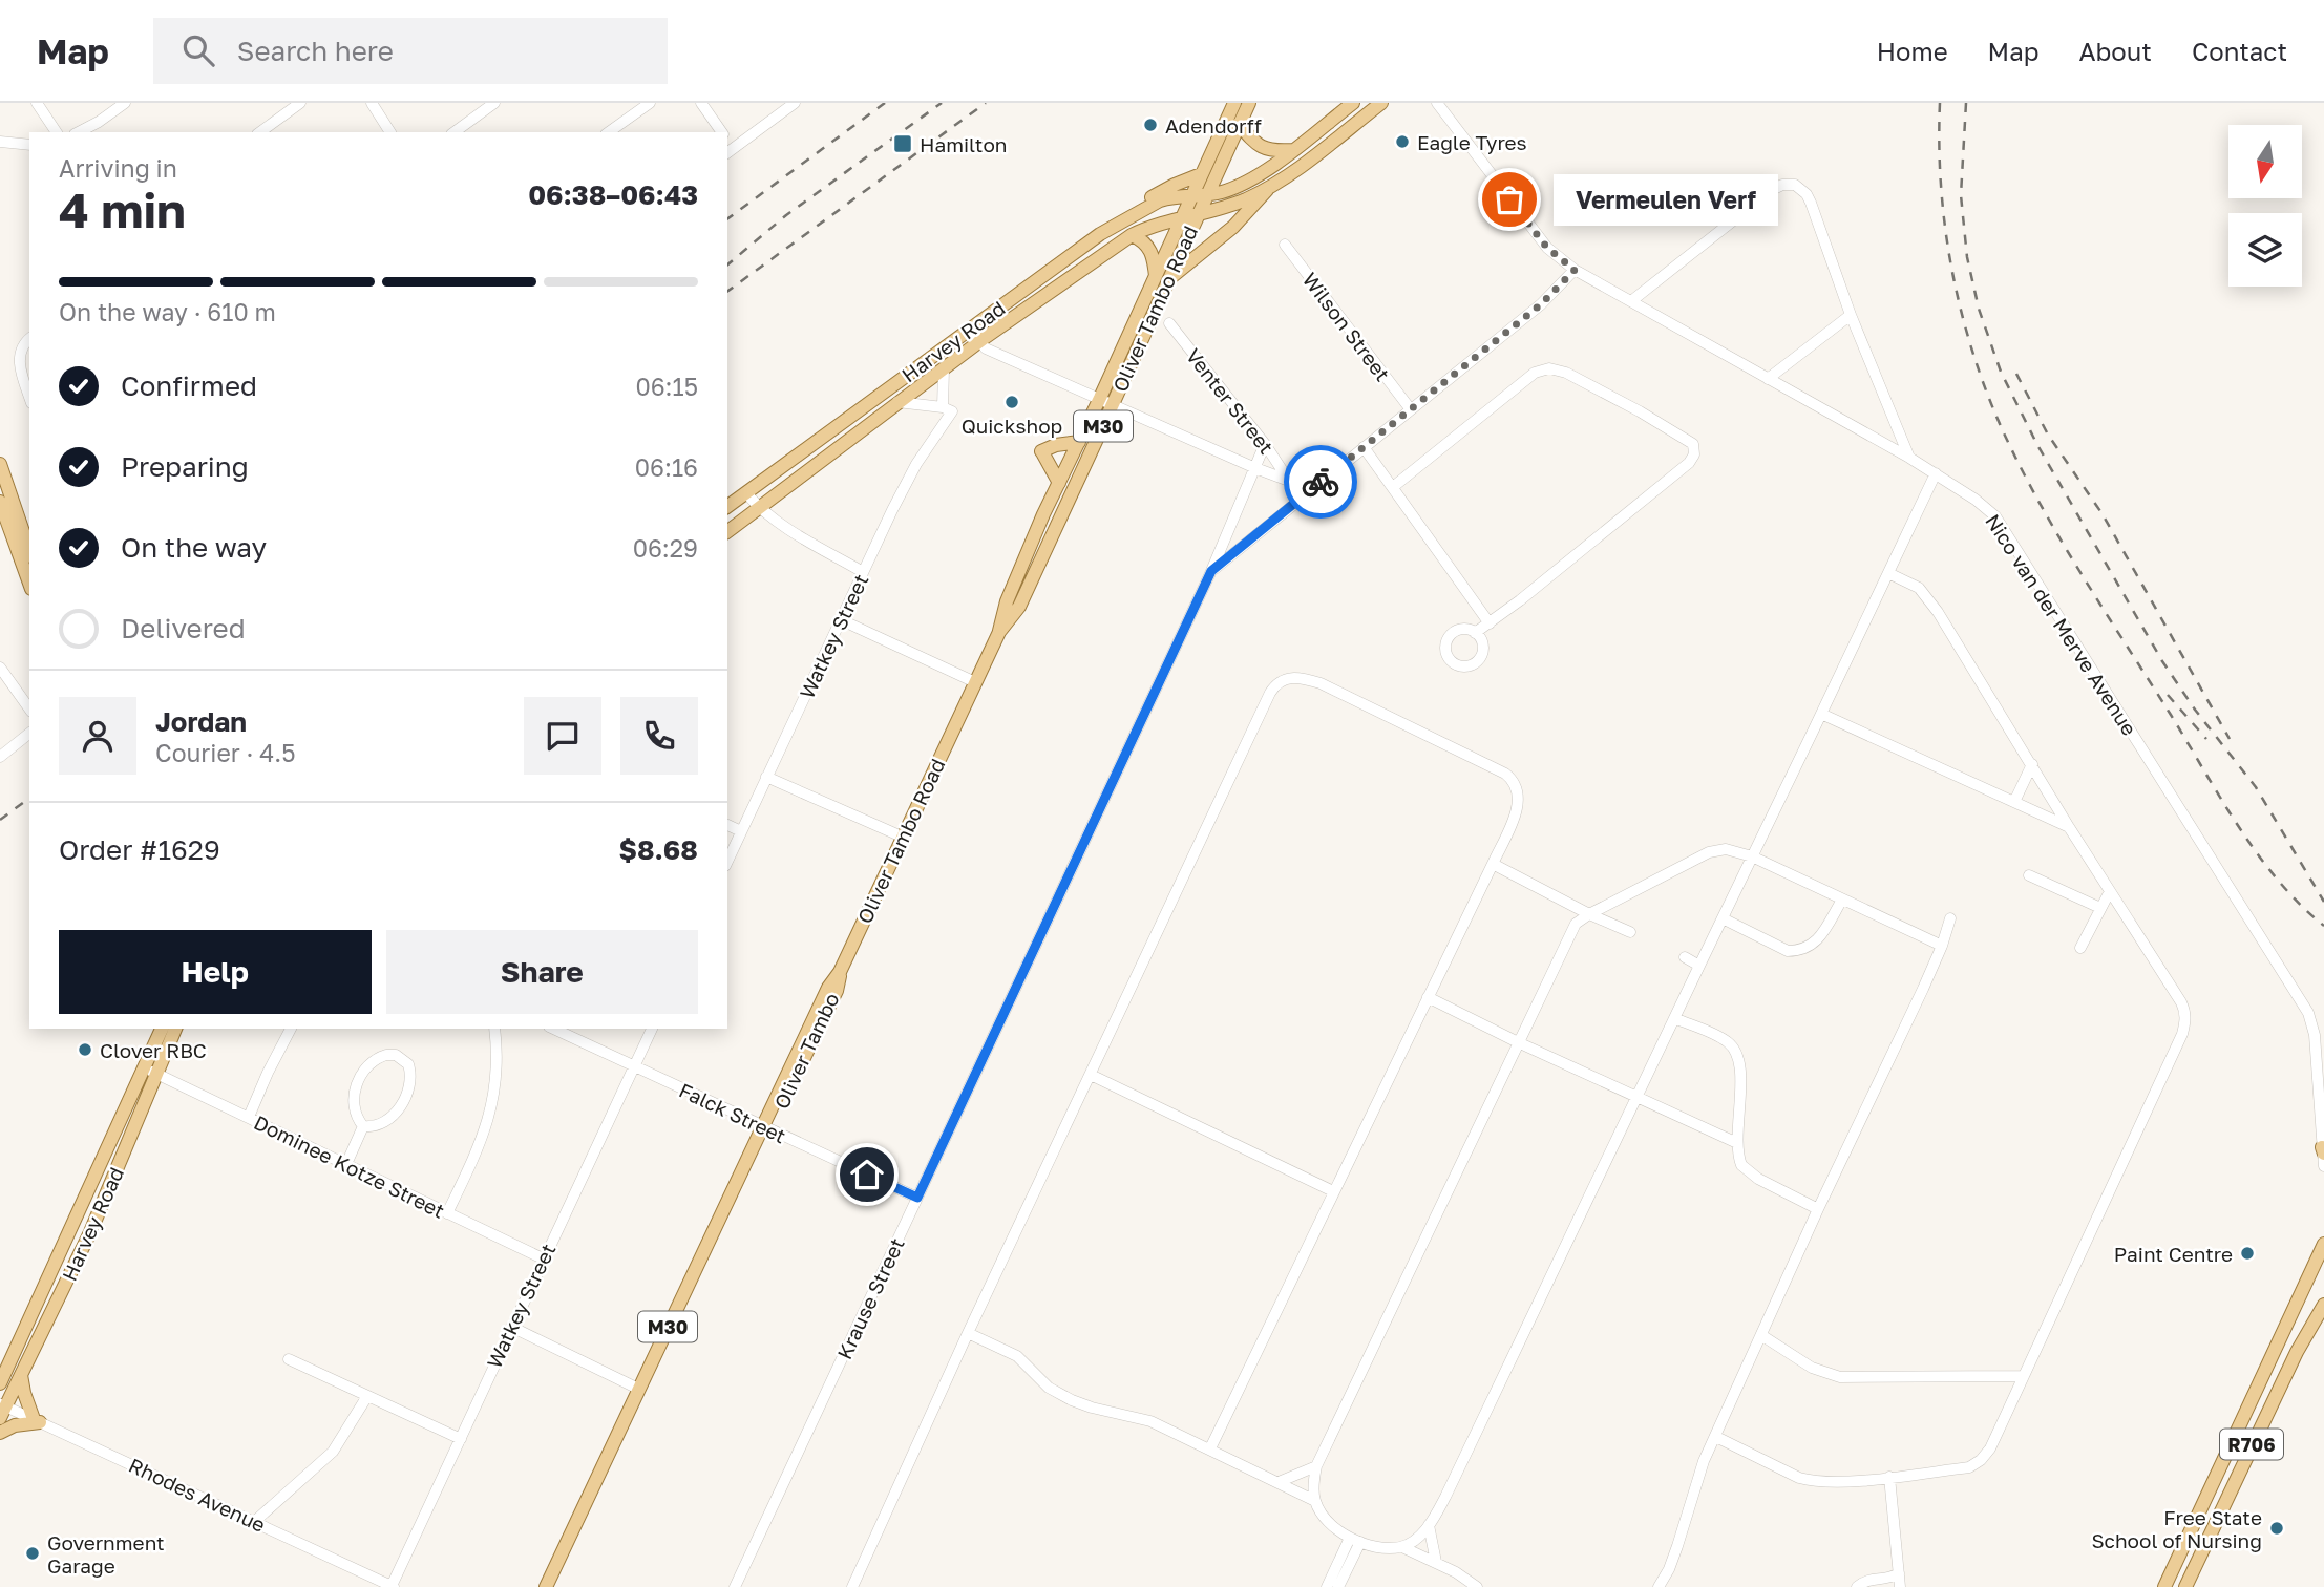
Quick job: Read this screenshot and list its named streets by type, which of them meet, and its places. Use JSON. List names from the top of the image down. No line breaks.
{"streets":{"main road":["Oliver Tambo Road","Harvey Road","M30","Oliver Tambo","R706"],"street":["Wilson Street","Venter Street","Nico van der Merve Avenue","Watkey Street","Falck Street","Dominee Kotze Street","Krause Street","Rhodes Avenue"]},"crossings":[["Oliver Tambo Road","Harvey Road"],["Oliver Tambo Road","Oliver Tambo"],["Wilson Street","Krause Street"],["Harvey Road","Dominee Kotze Street"],["Harvey Road","Rhodes Avenue"],["Venter Street","Krause Street"],["Nico van der Merve Avenue","Krause Street"],["Watkey Street","Falck Street"],["Watkey Street","Dominee Kotze Street"],["Watkey Street","Rhodes Avenue"],["Oliver Tambo","Falck Street"],["Falck Street","Krause Street"]],"places":{"other":["Adendorff","Eagle Tyres","Vermeulen Verf","Quickshop","Clover RBC","Paint Centre","Free State School of Nursing","Government Garage"],"transit":["Hamilton"]},"north":"bottom","page":{"header":"Map","search":"Search here","nav":["Home","Map","About","Contact"],"heading":["4 min","Arriving in","06:38–06:43"],"panel":["Jordan","Courier · 4.5","Order #1629","$8.68"],"bubble":"Vermeulen Verf","bar":"On the way · 610 m","list":[["Confirmed","06:15"],["Preparing","06:16"],["On the way","06:29"],"Delivered"],"buttons":["Help","Share"]}}
